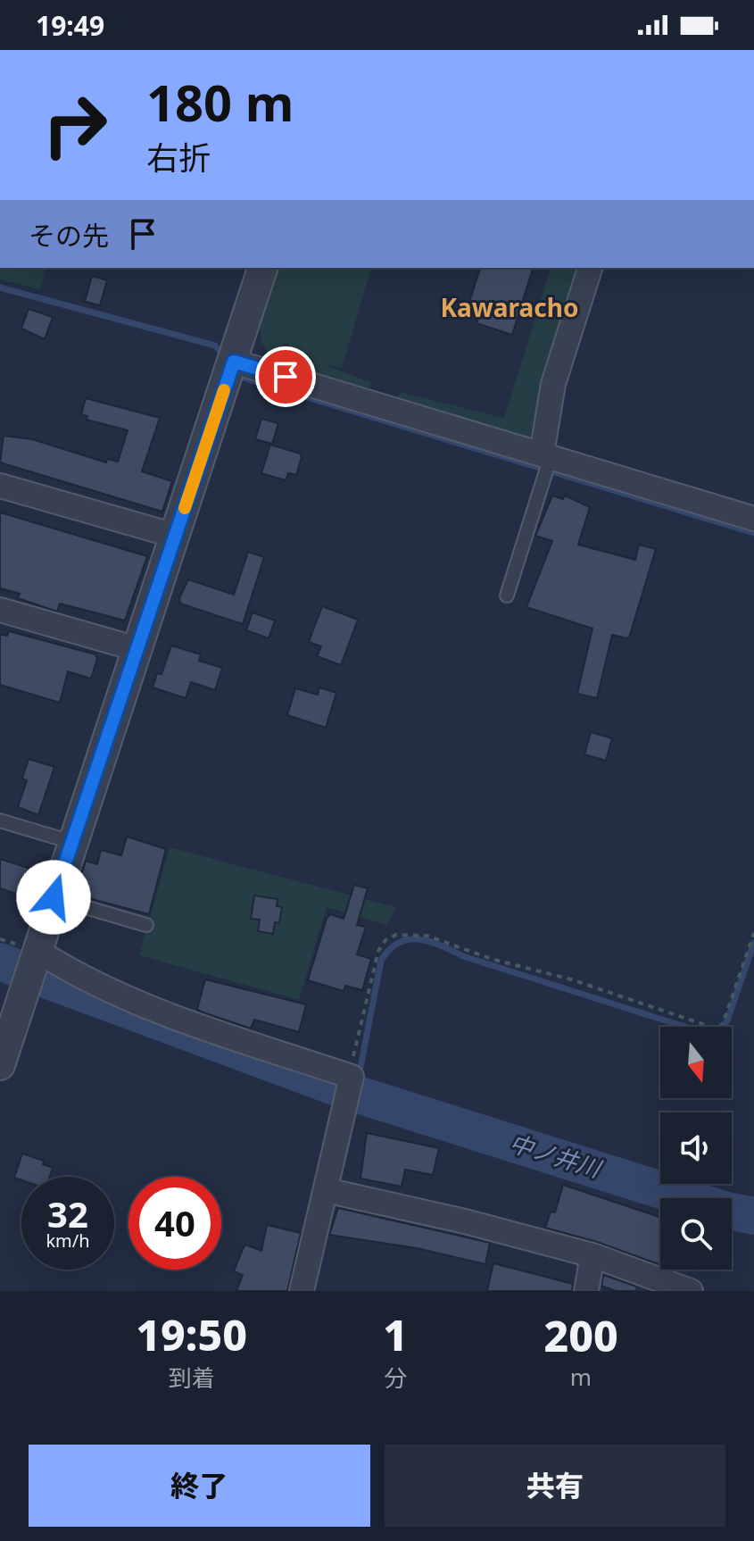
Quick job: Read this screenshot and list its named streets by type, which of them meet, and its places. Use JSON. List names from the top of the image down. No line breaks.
{"districts":["Kawaracho"],"water":["中ノ井川"],"north":"bottom","page":{"status":"19:49","turn":["180 m","右折"],"then":"その先","speed":"32 km/h","limit":"40","eta":["19:50","到着","1","分","200","m"],"buttons":["終了","共有"]}}
